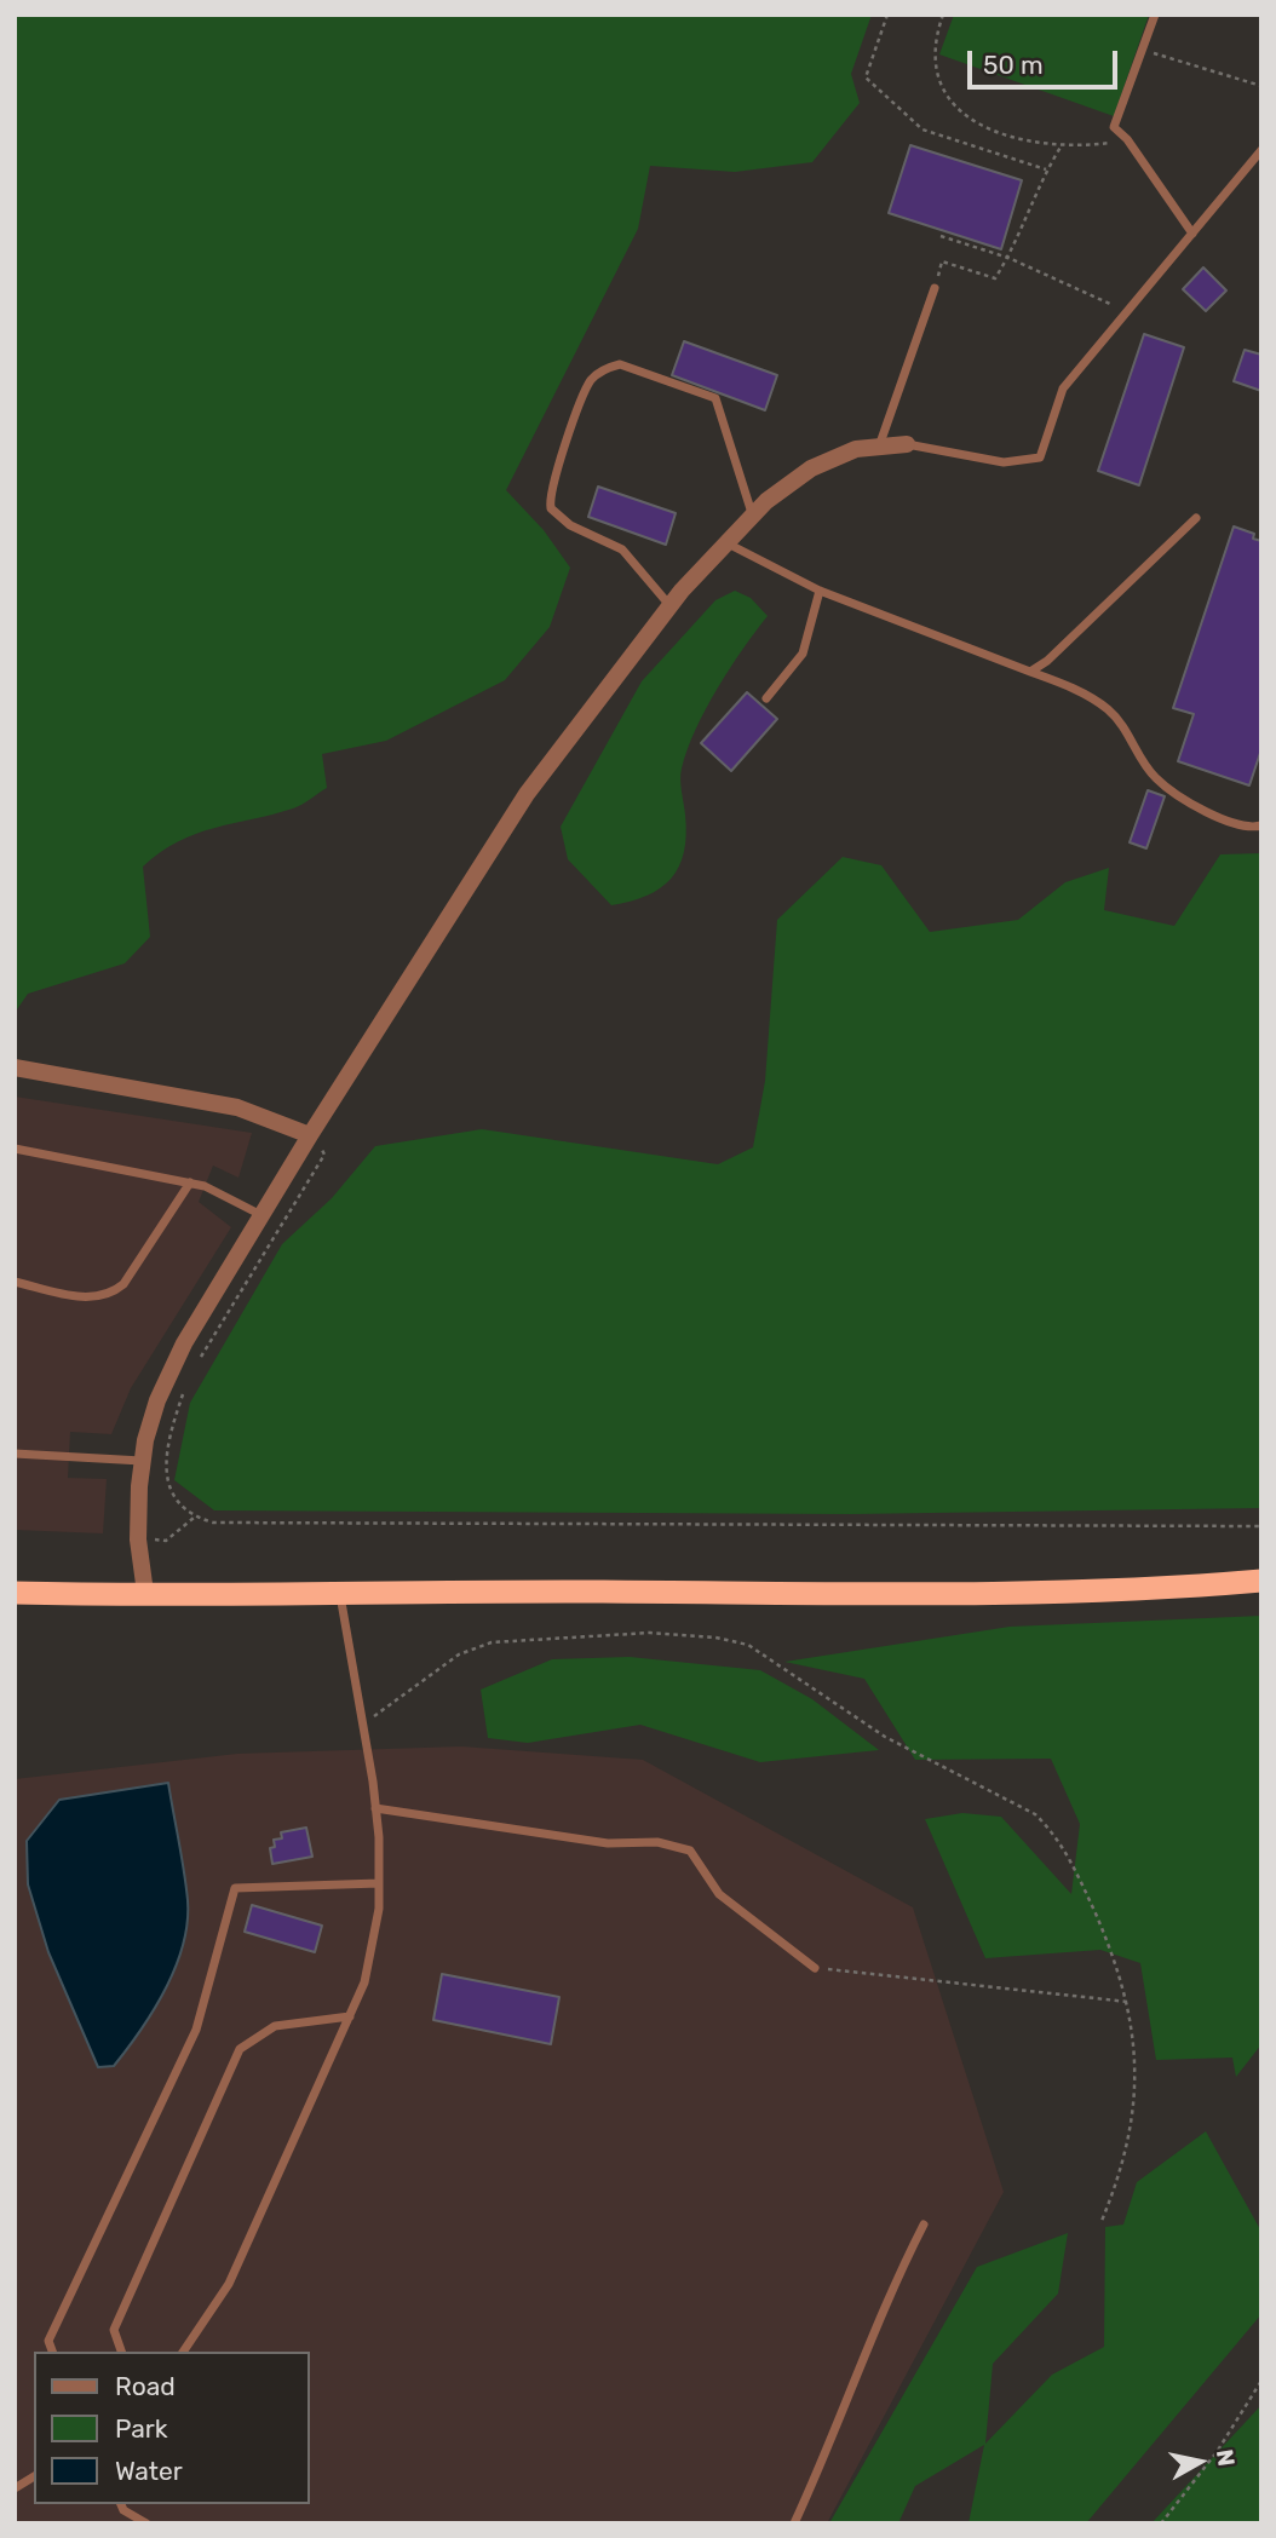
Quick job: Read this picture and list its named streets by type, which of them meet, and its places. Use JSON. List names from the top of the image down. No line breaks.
{"legend":["Road","Park","Water"],"scale_bar":"50 m","north":"right"}
